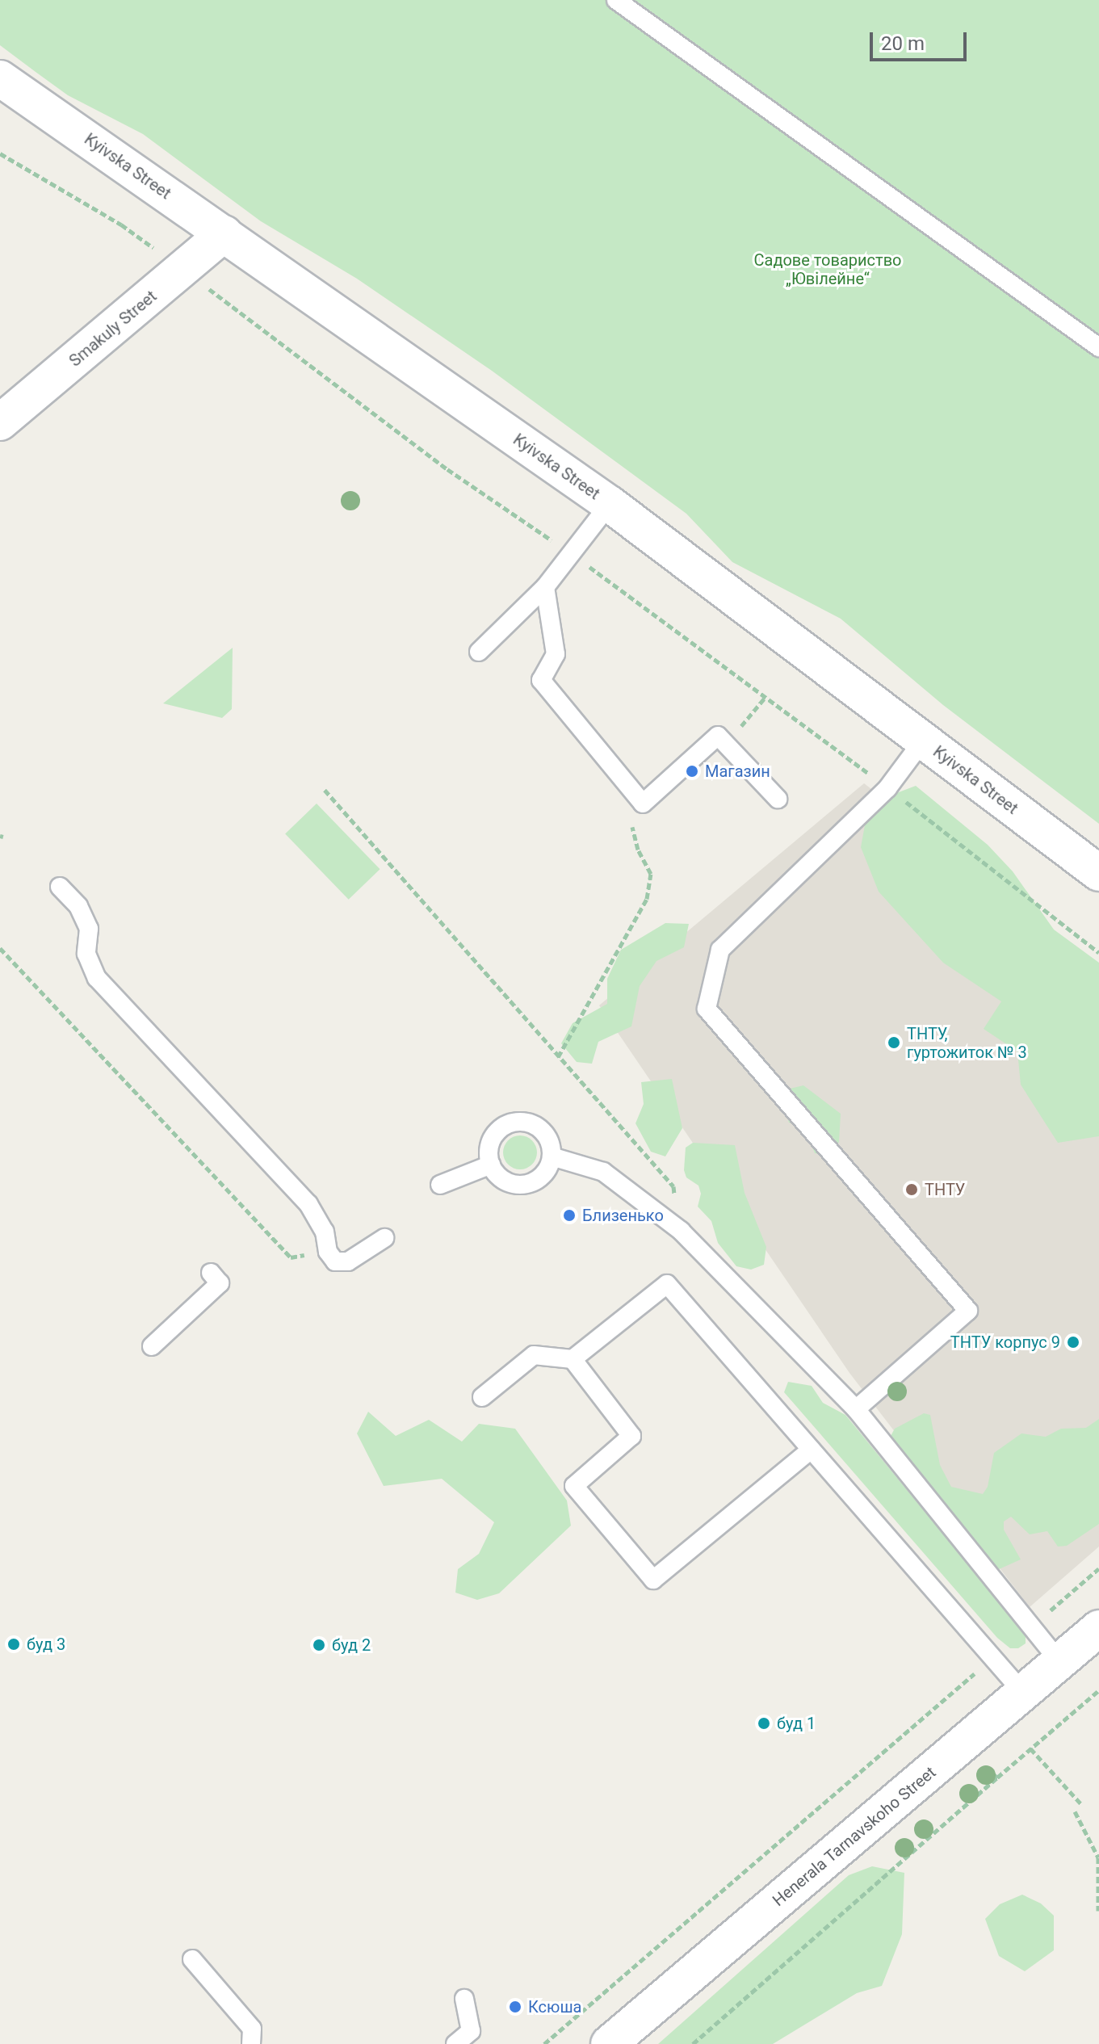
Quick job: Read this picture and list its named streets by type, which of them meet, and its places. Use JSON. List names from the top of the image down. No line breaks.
{"streets":{"street":["Kyivska Street","Smakuly Street","Henerala Tarnavskoho Street"]},"crossings":[["Kyivska Street","Smakuly Street"]],"parks":["Садове товариство „Ювілейне“"],"places":["Магазин","ТНТУ, гуртожиток № 3","ТНТУ","Близенько","ТНТУ корпус 9","буд 3","буд 2","буд 1","Ксюша"],"scale_bar":"20 m"}
